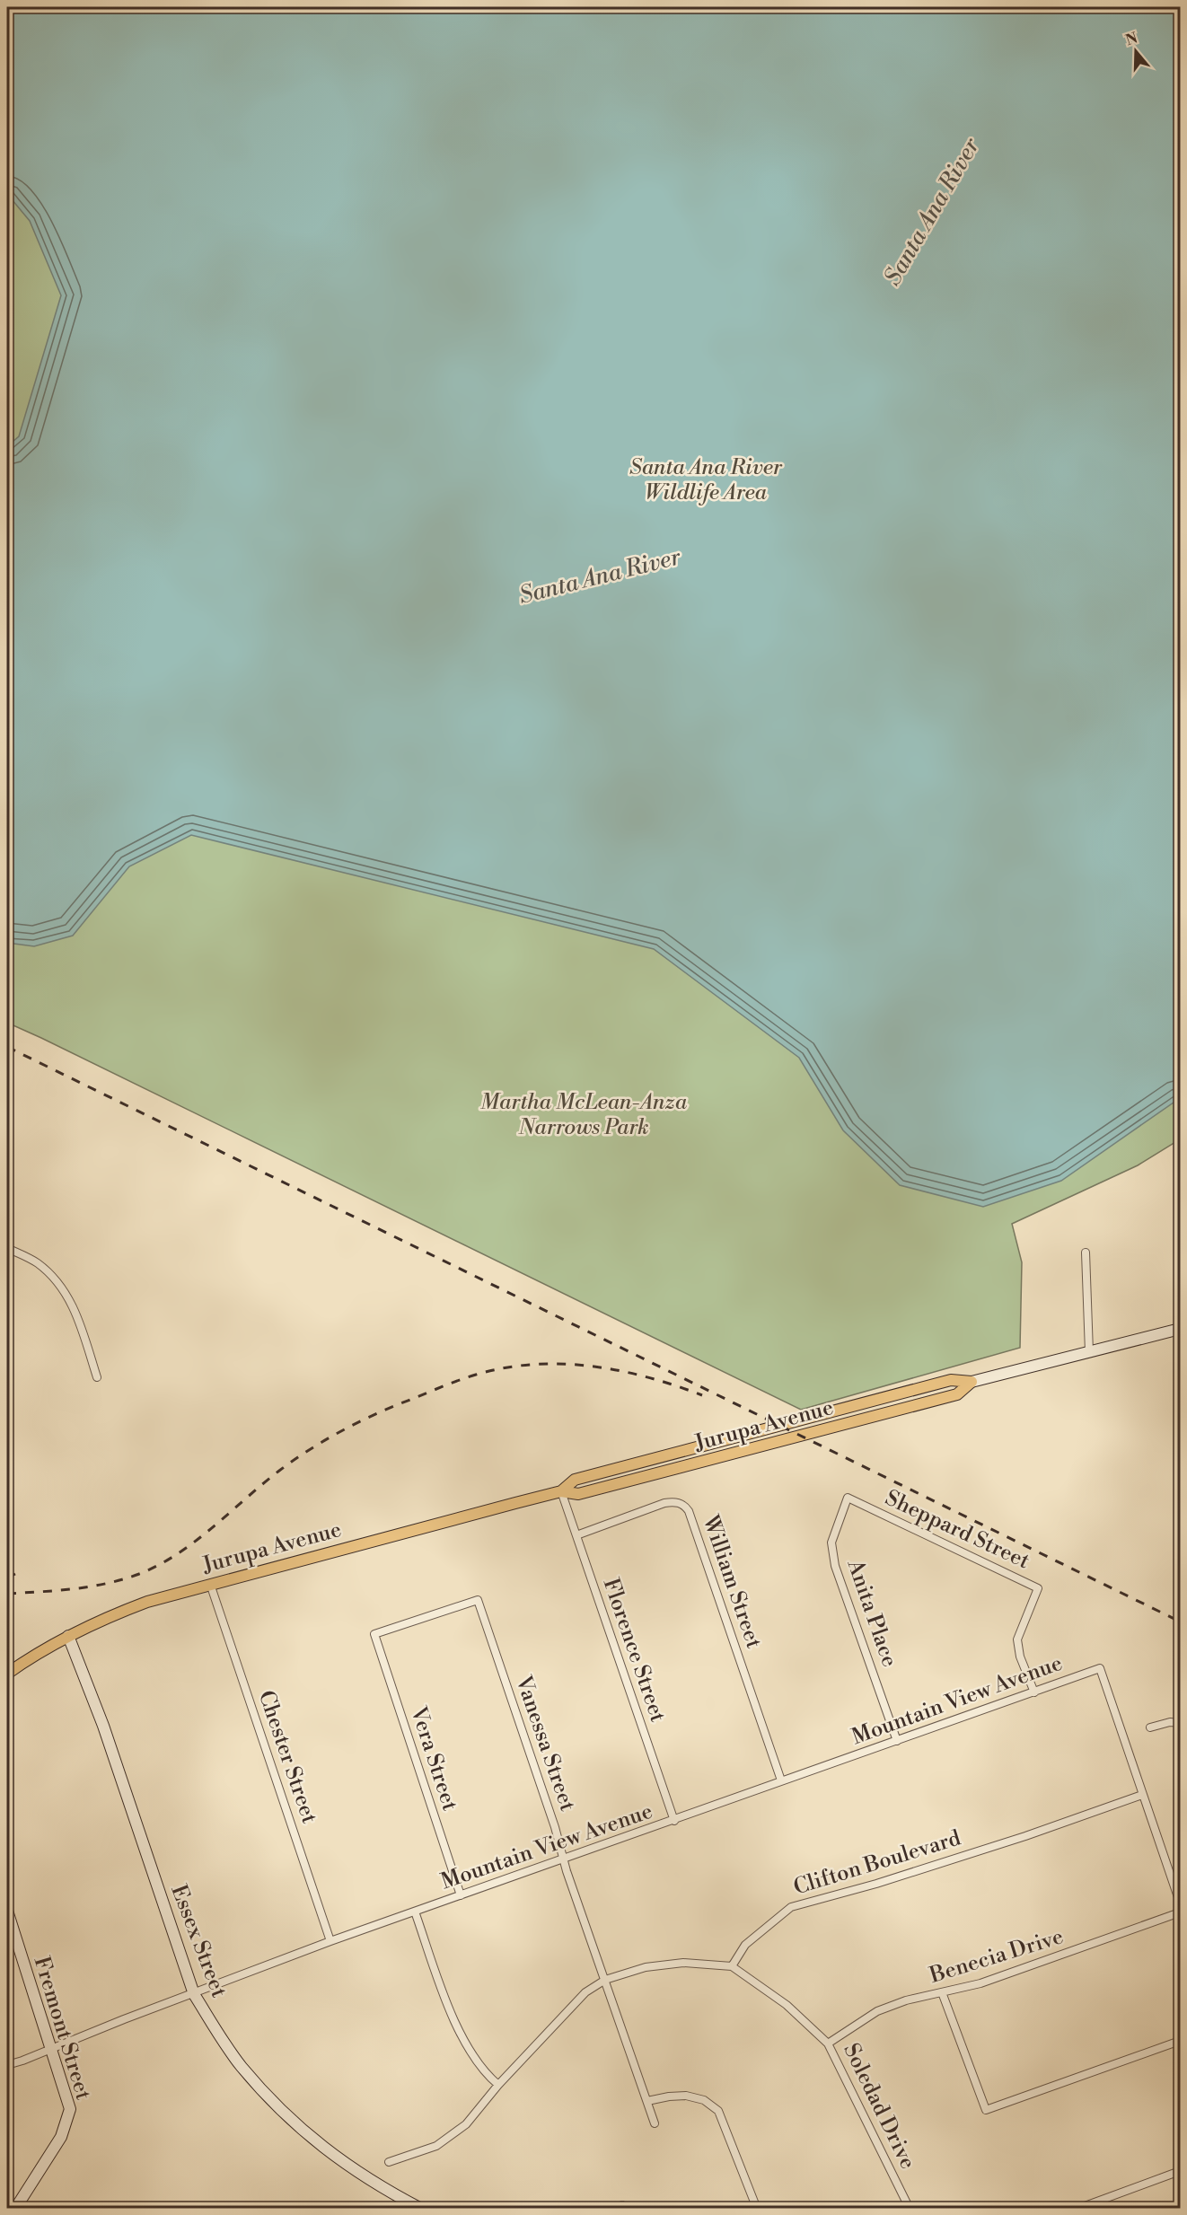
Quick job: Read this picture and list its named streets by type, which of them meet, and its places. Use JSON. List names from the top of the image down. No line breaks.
{"streets":{"main road":["Jurupa Avenue"],"street":["Sheppard Street","William Street","Anita Place","Florence Street","Mountain View Avenue","Vanessa Street","Chester Street","Vera Street","Clifton Boulevard","Essex Street","Benecia Drive","Fremont Street","Soledad Drive"]},"crossings":[["Jurupa Avenue","Florence Street"],["Jurupa Avenue","Chester Street"],["Jurupa Avenue","Essex Street"],["Sheppard Street","Anita Place"],["Sheppard Street","Mountain View Avenue"],["William Street","Florence Street"],["William Street","Mountain View Avenue"],["Anita Place","Mountain View Avenue"],["Florence Street","Mountain View Avenue"],["Mountain View Avenue","Vanessa Street"],["Mountain View Avenue","Chester Street"],["Mountain View Avenue","Vera Street"],["Mountain View Avenue","Clifton Boulevard"],["Mountain View Avenue","Essex Street"],["Mountain View Avenue","Fremont Street"],["Vanessa Street","Vera Street"],["Clifton Boulevard","Soledad Drive"],["Benecia Drive","Soledad Drive"]],"water":["Santa Ana River"],"parks":["Santa Ana River Wildlife Area","Martha McLean-Anza Narrows Park"],"north":"top"}
